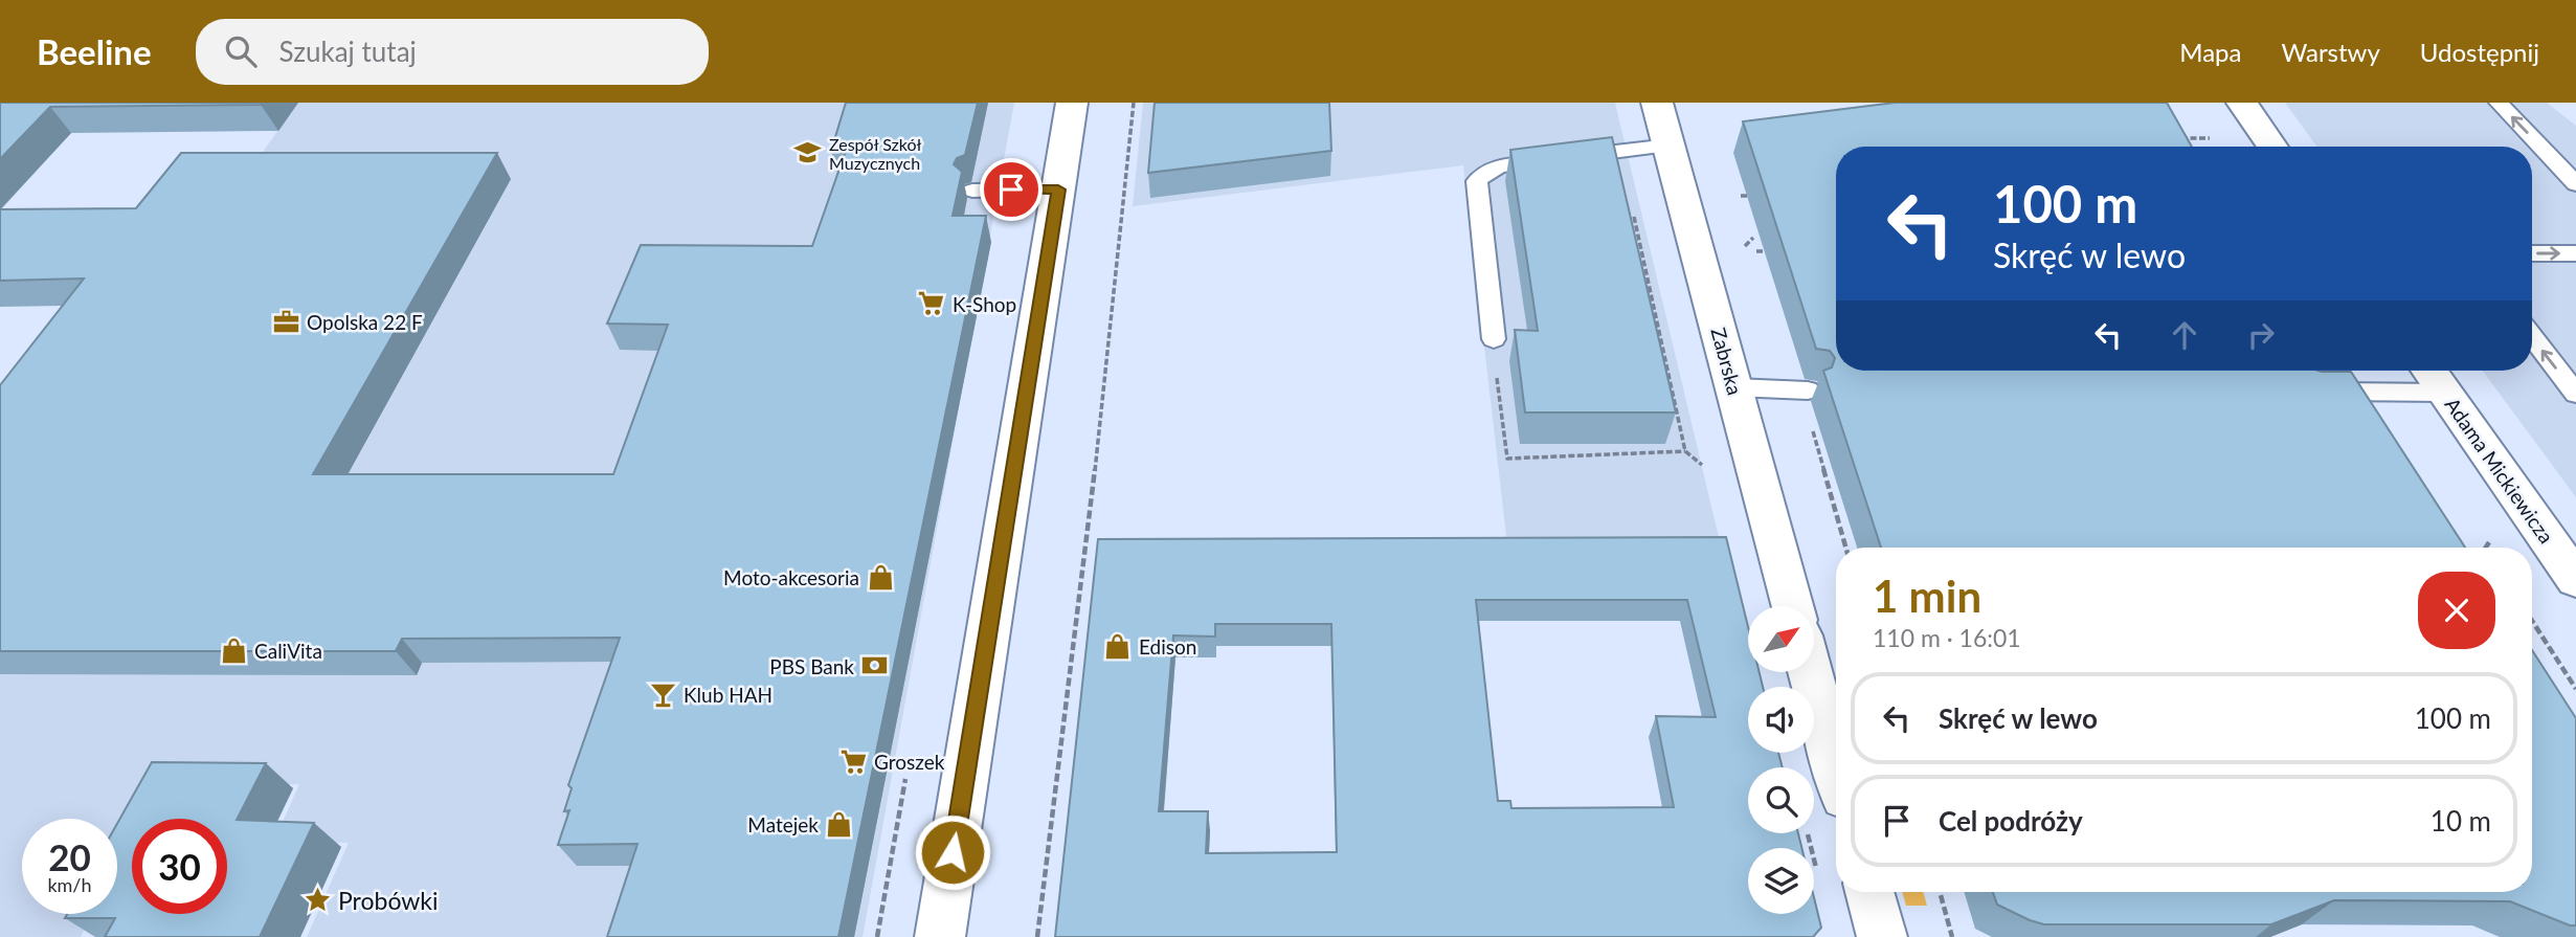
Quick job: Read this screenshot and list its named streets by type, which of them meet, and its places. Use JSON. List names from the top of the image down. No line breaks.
{"streets":{"street":["Zabrska","Adama Mickiewicza"]},"places":{"school or university":["Zespół Szkół Muzycznych"],"supermarket":["K-Shop","Groszek"],"office":["Opolska 22 F"],"shop":["Moto-akcesoria","Edison","CaliVita","Matejek"],"bank":["PBS Bank"],"bar":["Klub HAH"],"place":["Probówki"]},"north":"top right","page":{"header":"Beeline","search":"Szukaj tutaj","nav":["Mapa","Warstwy","Udostępnij"],"turn":["100 m","Skręć w lewo"],"heading":["1 min","110 m · 16:01"],"list":[{"name":"Skręć w lewo","value":"100 m"},{"name":"Cel podróży","value":"10 m"}],"speed":"20 km/h","limit":"30"}}
